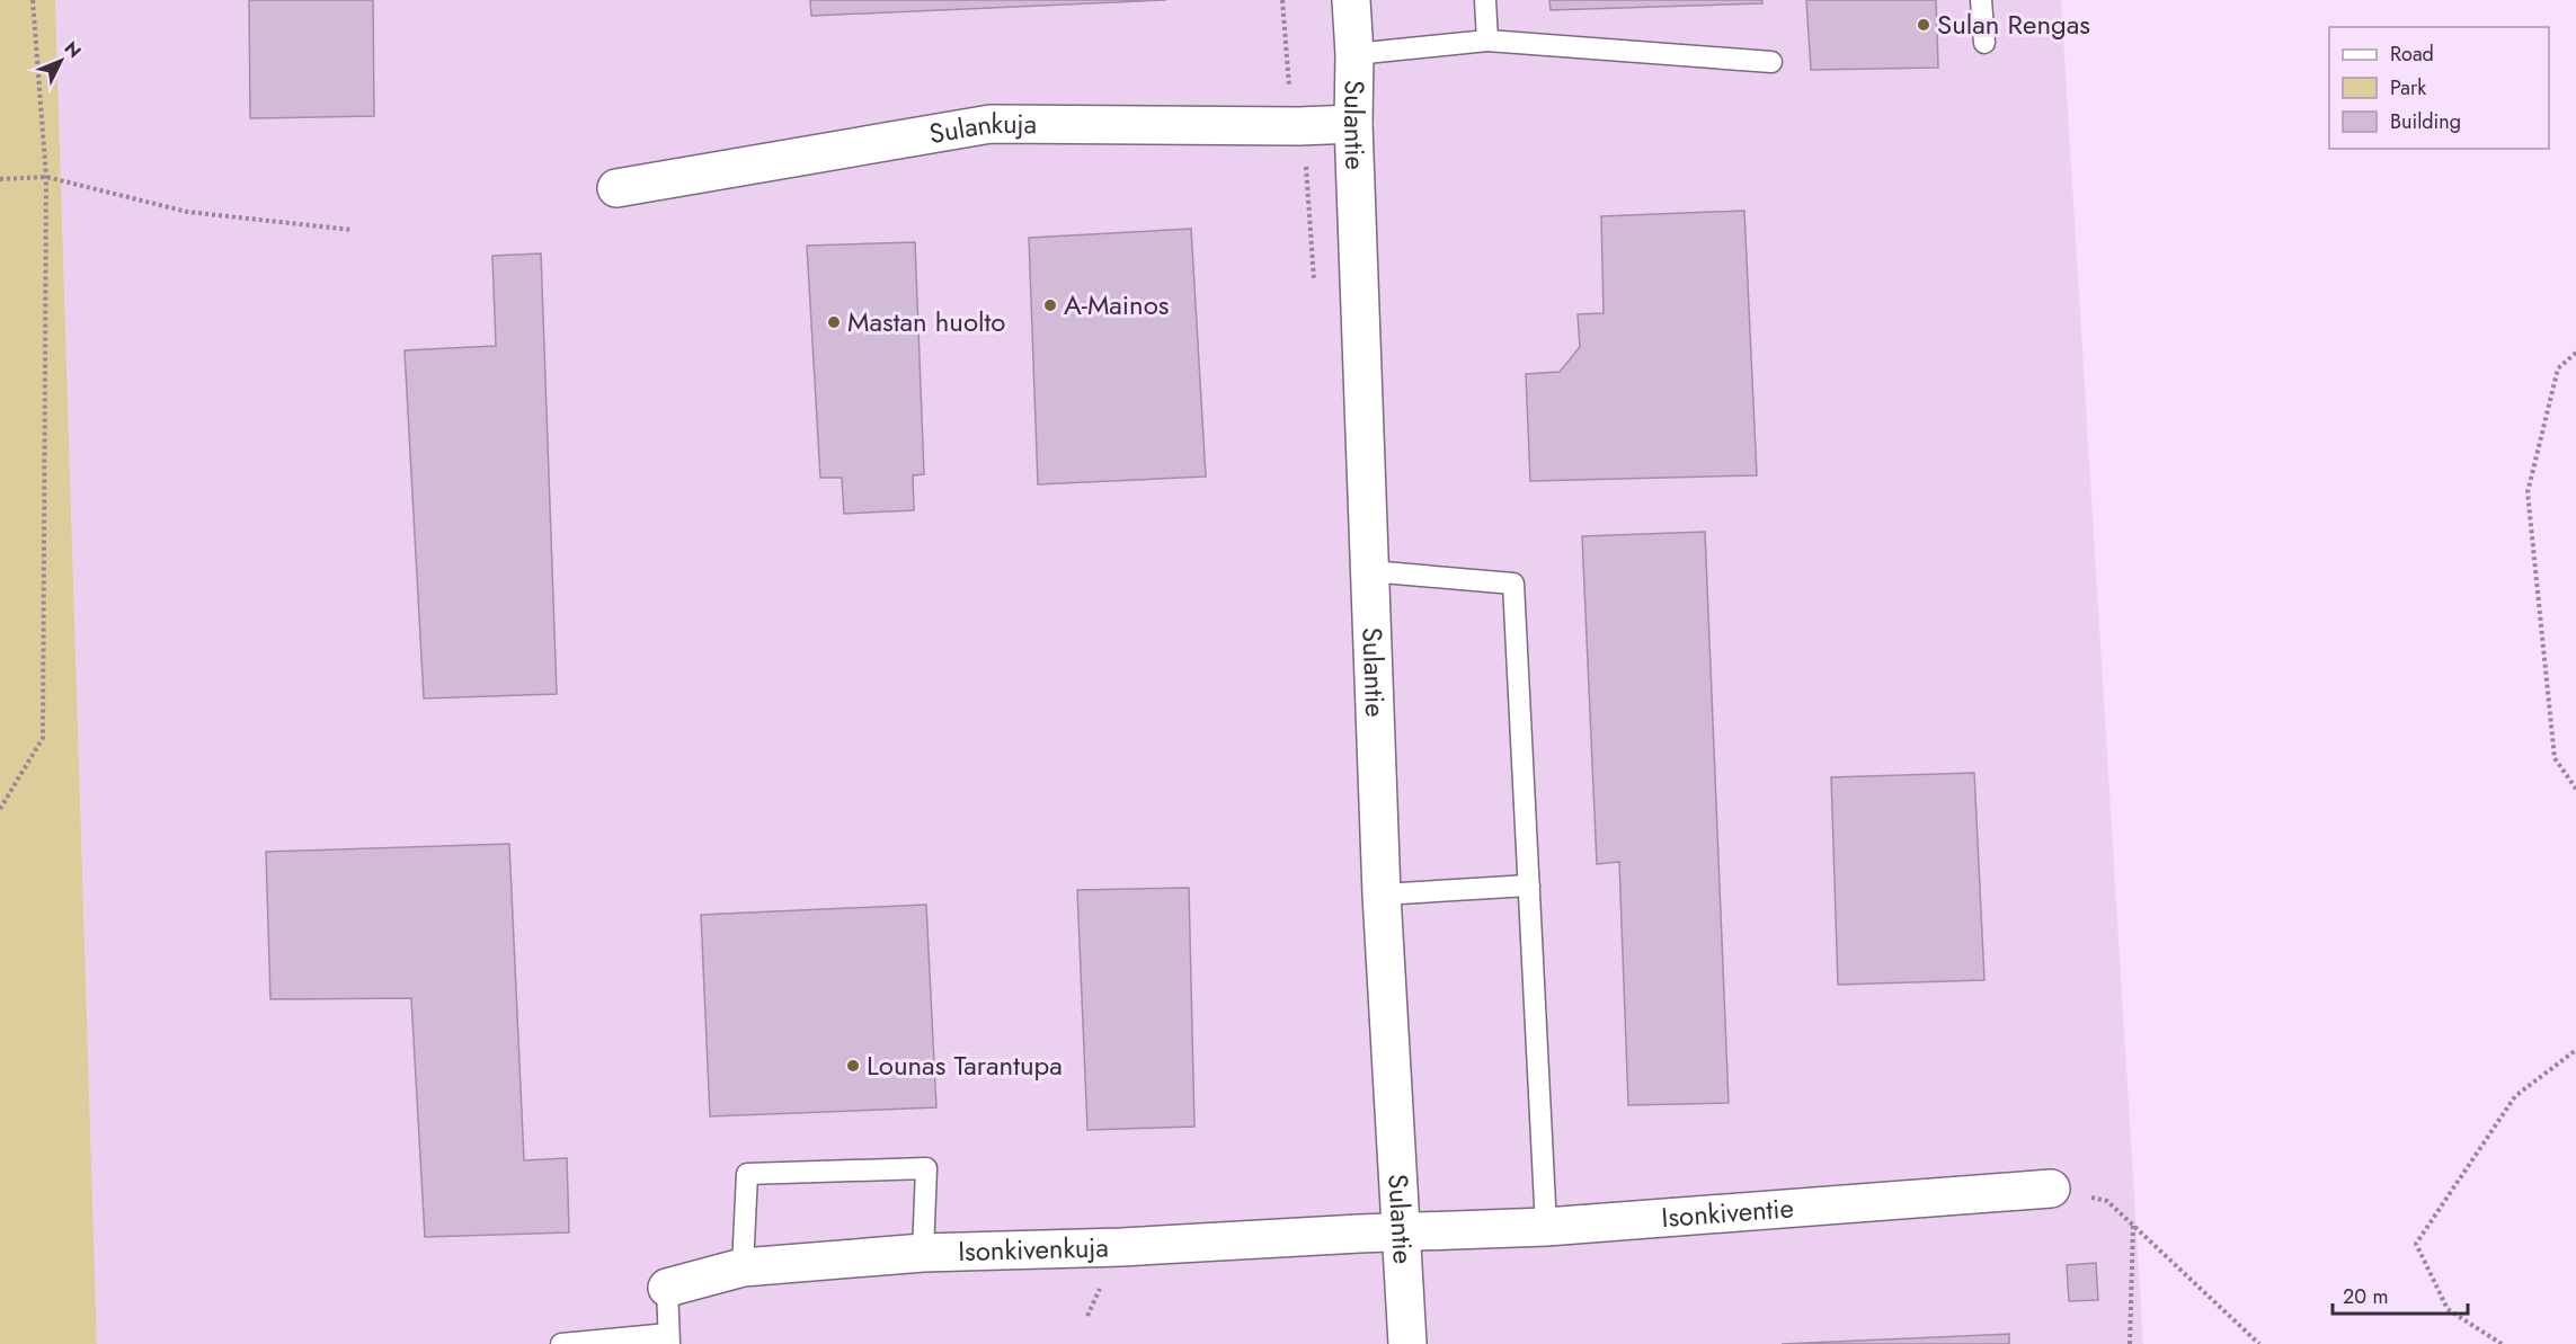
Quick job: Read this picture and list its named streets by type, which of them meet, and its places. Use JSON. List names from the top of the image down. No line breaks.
{"streets":{"street":["Sulantie","Sulankuja","Isonkiventie","Isonkivenkuja"]},"crossings":[["Sulantie","Sulankuja"],["Sulantie","Isonkiventie"],["Sulantie","Isonkivenkuja"],["Isonkiventie","Isonkivenkuja"]],"places":["Sulan Rengas","A-Mainos","Mastan huolto","Lounas Tarantupa"],"legend":["Road","Park","Building"],"scale_bar":"20 m","north":"top right"}
